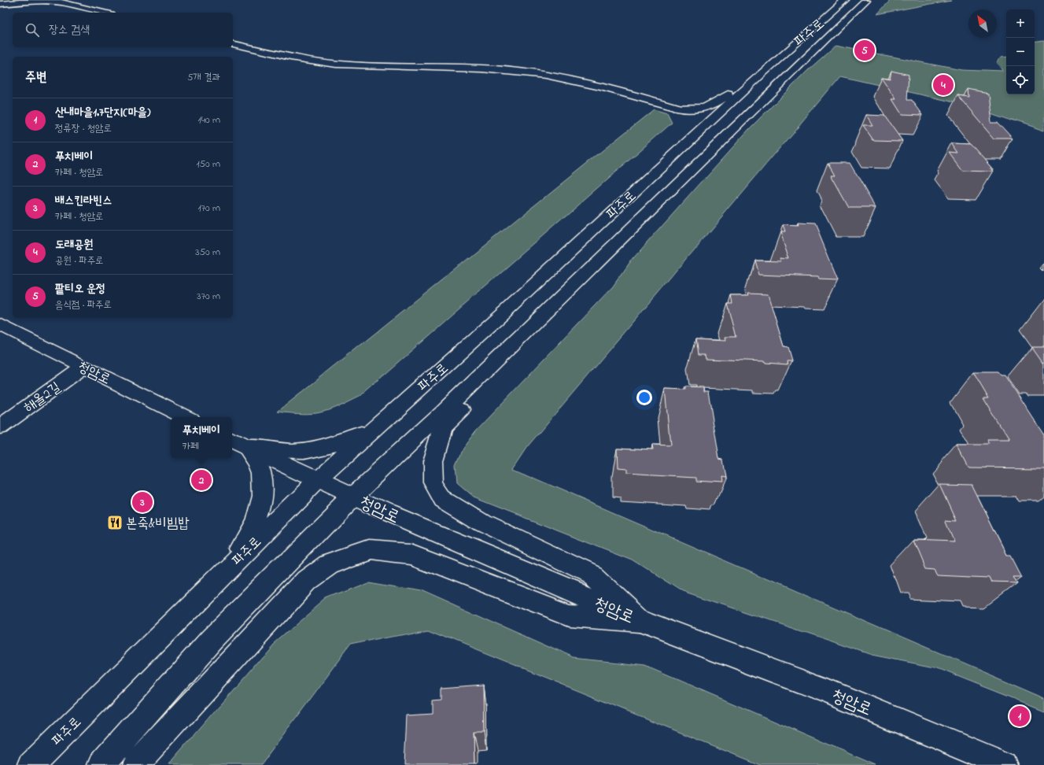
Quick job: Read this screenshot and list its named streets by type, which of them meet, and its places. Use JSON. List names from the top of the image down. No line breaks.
{"streets":{"main road":["파주로","청암로","해올2길"]},"crossings":[["파주로","청암로"],["청암로","해올2길"]],"places":{"restaurant":["본죽&비빔밥"]},"north":"top left","page":{"map_buttons":["+","−"],"search":"장소 검색","pins":["5","4","2","3","1"],"heading":["주변","5개 결과"],"list":[{"mark":"1","name":"산내마을1.7단지(마을)","note":"정류장 · 청암로","value":"140 m"},{"mark":"2","name":"푸치베이","note":"카페 · 청암로","value":"150 m"},{"mark":"3","name":"배스킨라빈스","note":"카페 · 청암로","value":"170 m"},{"mark":"4","name":"도래공원","note":"공원 · 파주로","value":"350 m"},{"mark":"5","name":"팥티오 운정","note":"음식점 · 파주로","value":"370 m"}],"popup":["푸치베이","카페"]}}
